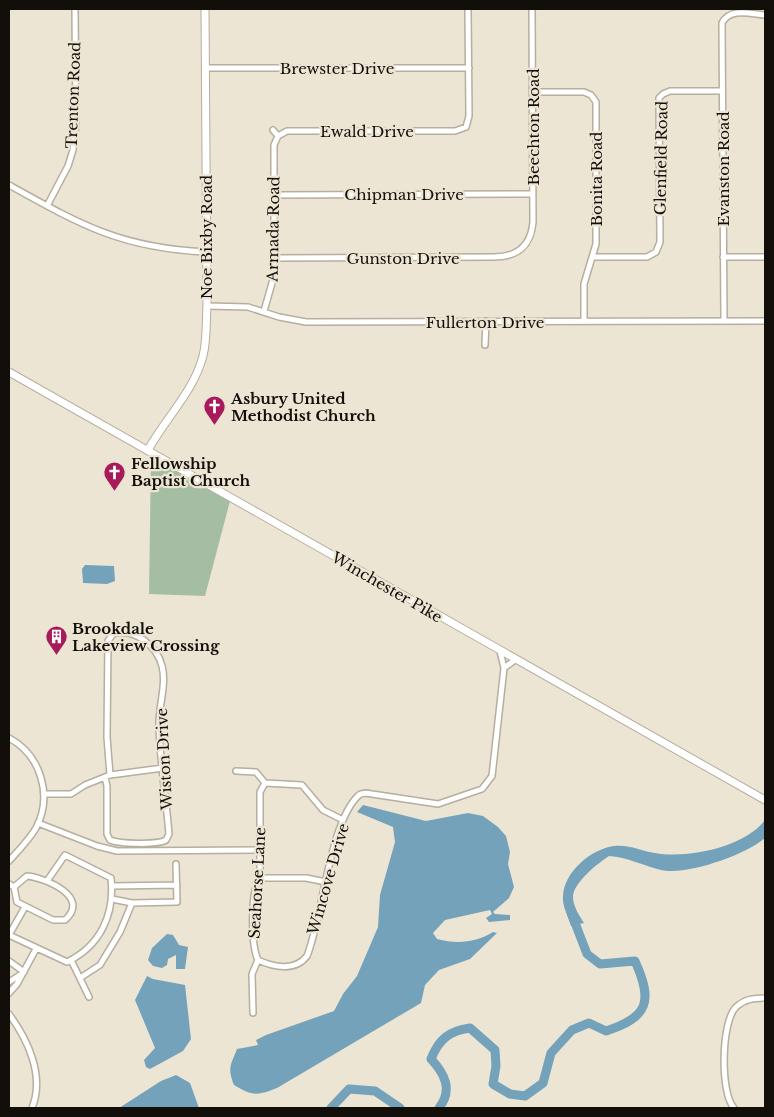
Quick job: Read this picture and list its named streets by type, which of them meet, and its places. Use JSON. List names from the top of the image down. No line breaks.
{"streets":{"main road":["Noe Bixby Road","Winchester Pike"],"street":["Brewster Drive","Trenton Road","Beechton Road","Ewald Drive","Glenfield Road","Evanston Road","Bonita Road","Chipman Drive","Armada Road","Gunston Drive","Fullerton Drive","Wiston Drive","Wincove Drive","Seahorse Lane"]},"crossings":[["Brewster Drive","Ewald Drive"],["Brewster Drive","Noe Bixby Road"],["Beechton Road","Chipman Drive"],["Beechton Road","Gunston Drive"],["Ewald Drive","Armada Road"],["Glenfield Road","Evanston Road"],["Evanston Road","Fullerton Drive"],["Bonita Road","Fullerton Drive"],["Chipman Drive","Armada Road"],["Armada Road","Gunston Drive"],["Armada Road","Fullerton Drive"],["Noe Bixby Road","Fullerton Drive"],["Noe Bixby Road","Winchester Pike"],["Winchester Pike","Wincove Drive"],["Wincove Drive","Seahorse Lane"]],"places":{"church":["Asbury United Methodist Church","Fellowship Baptist Church"],"building":["Brookdale Lakeview Crossing"]}}
